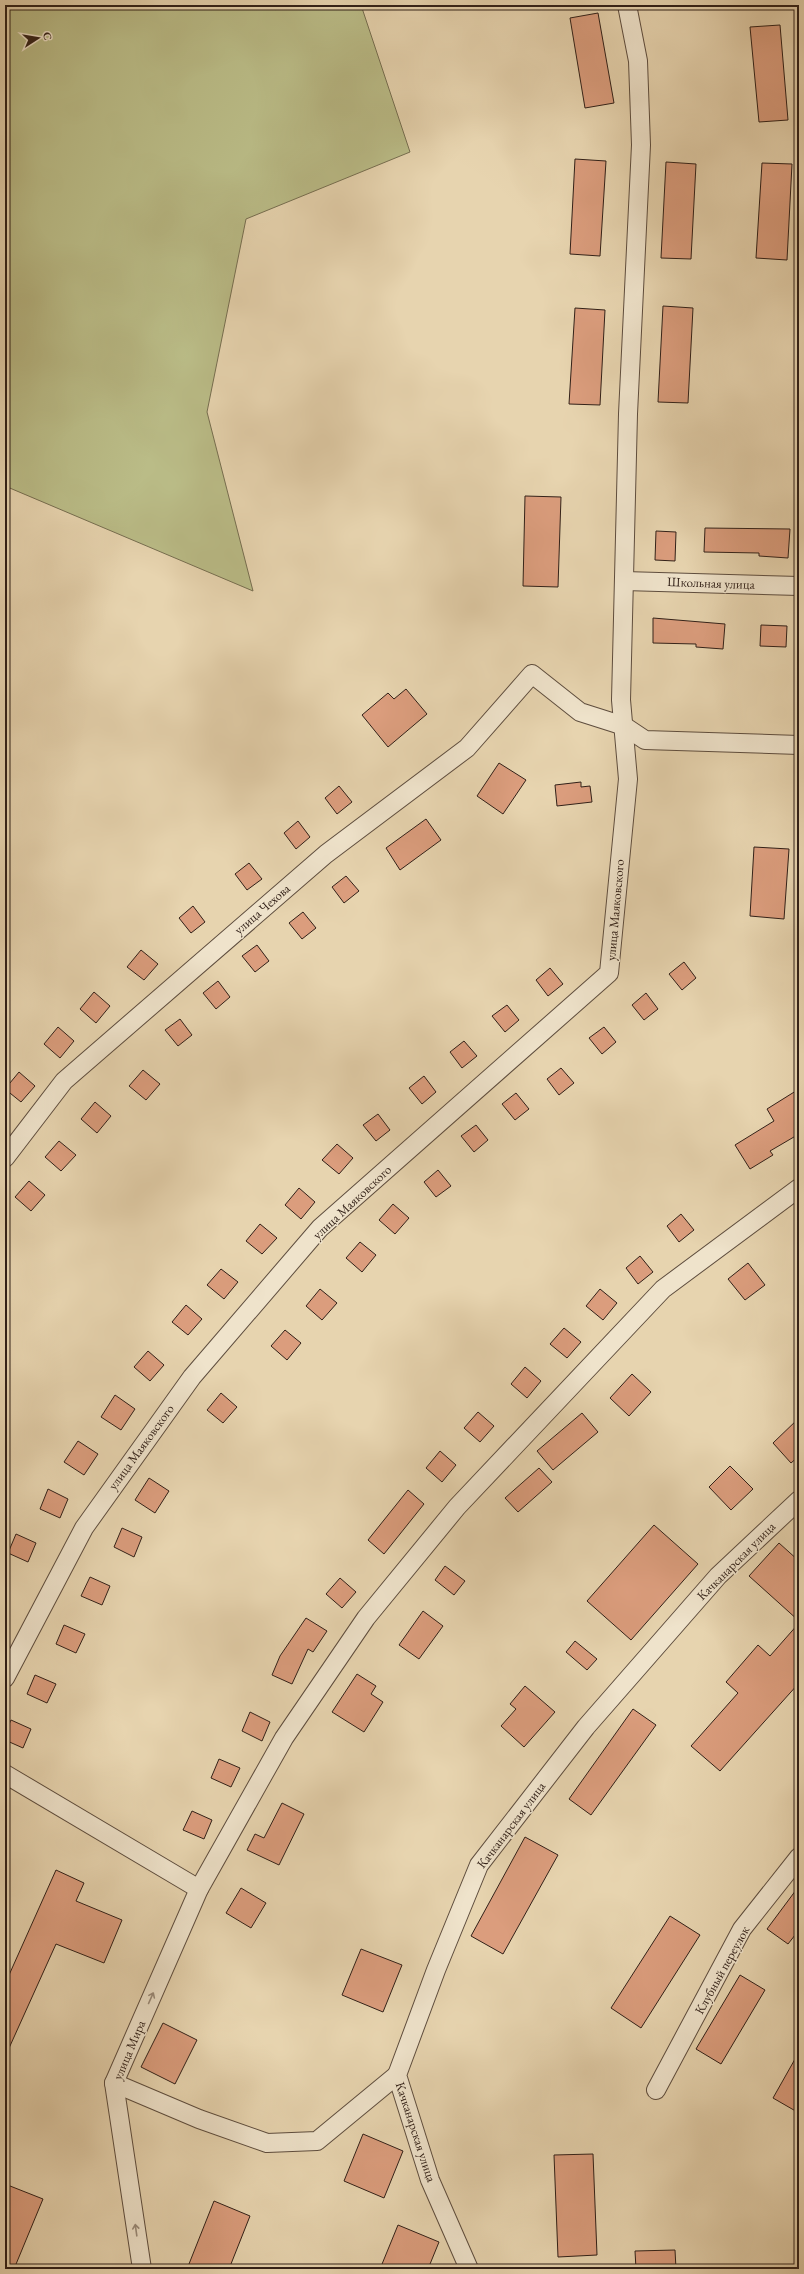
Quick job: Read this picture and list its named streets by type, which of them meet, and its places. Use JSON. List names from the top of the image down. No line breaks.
{"streets":{"street":["Школьная улица","улица Чехова","улица Маяковского","Качканарская улица","Клубный переулок","улица Мира"]},"crossings":[["Школьная улица","улица Маяковского"],["улица Чехова","улица Маяковского"]],"north":"right"}
